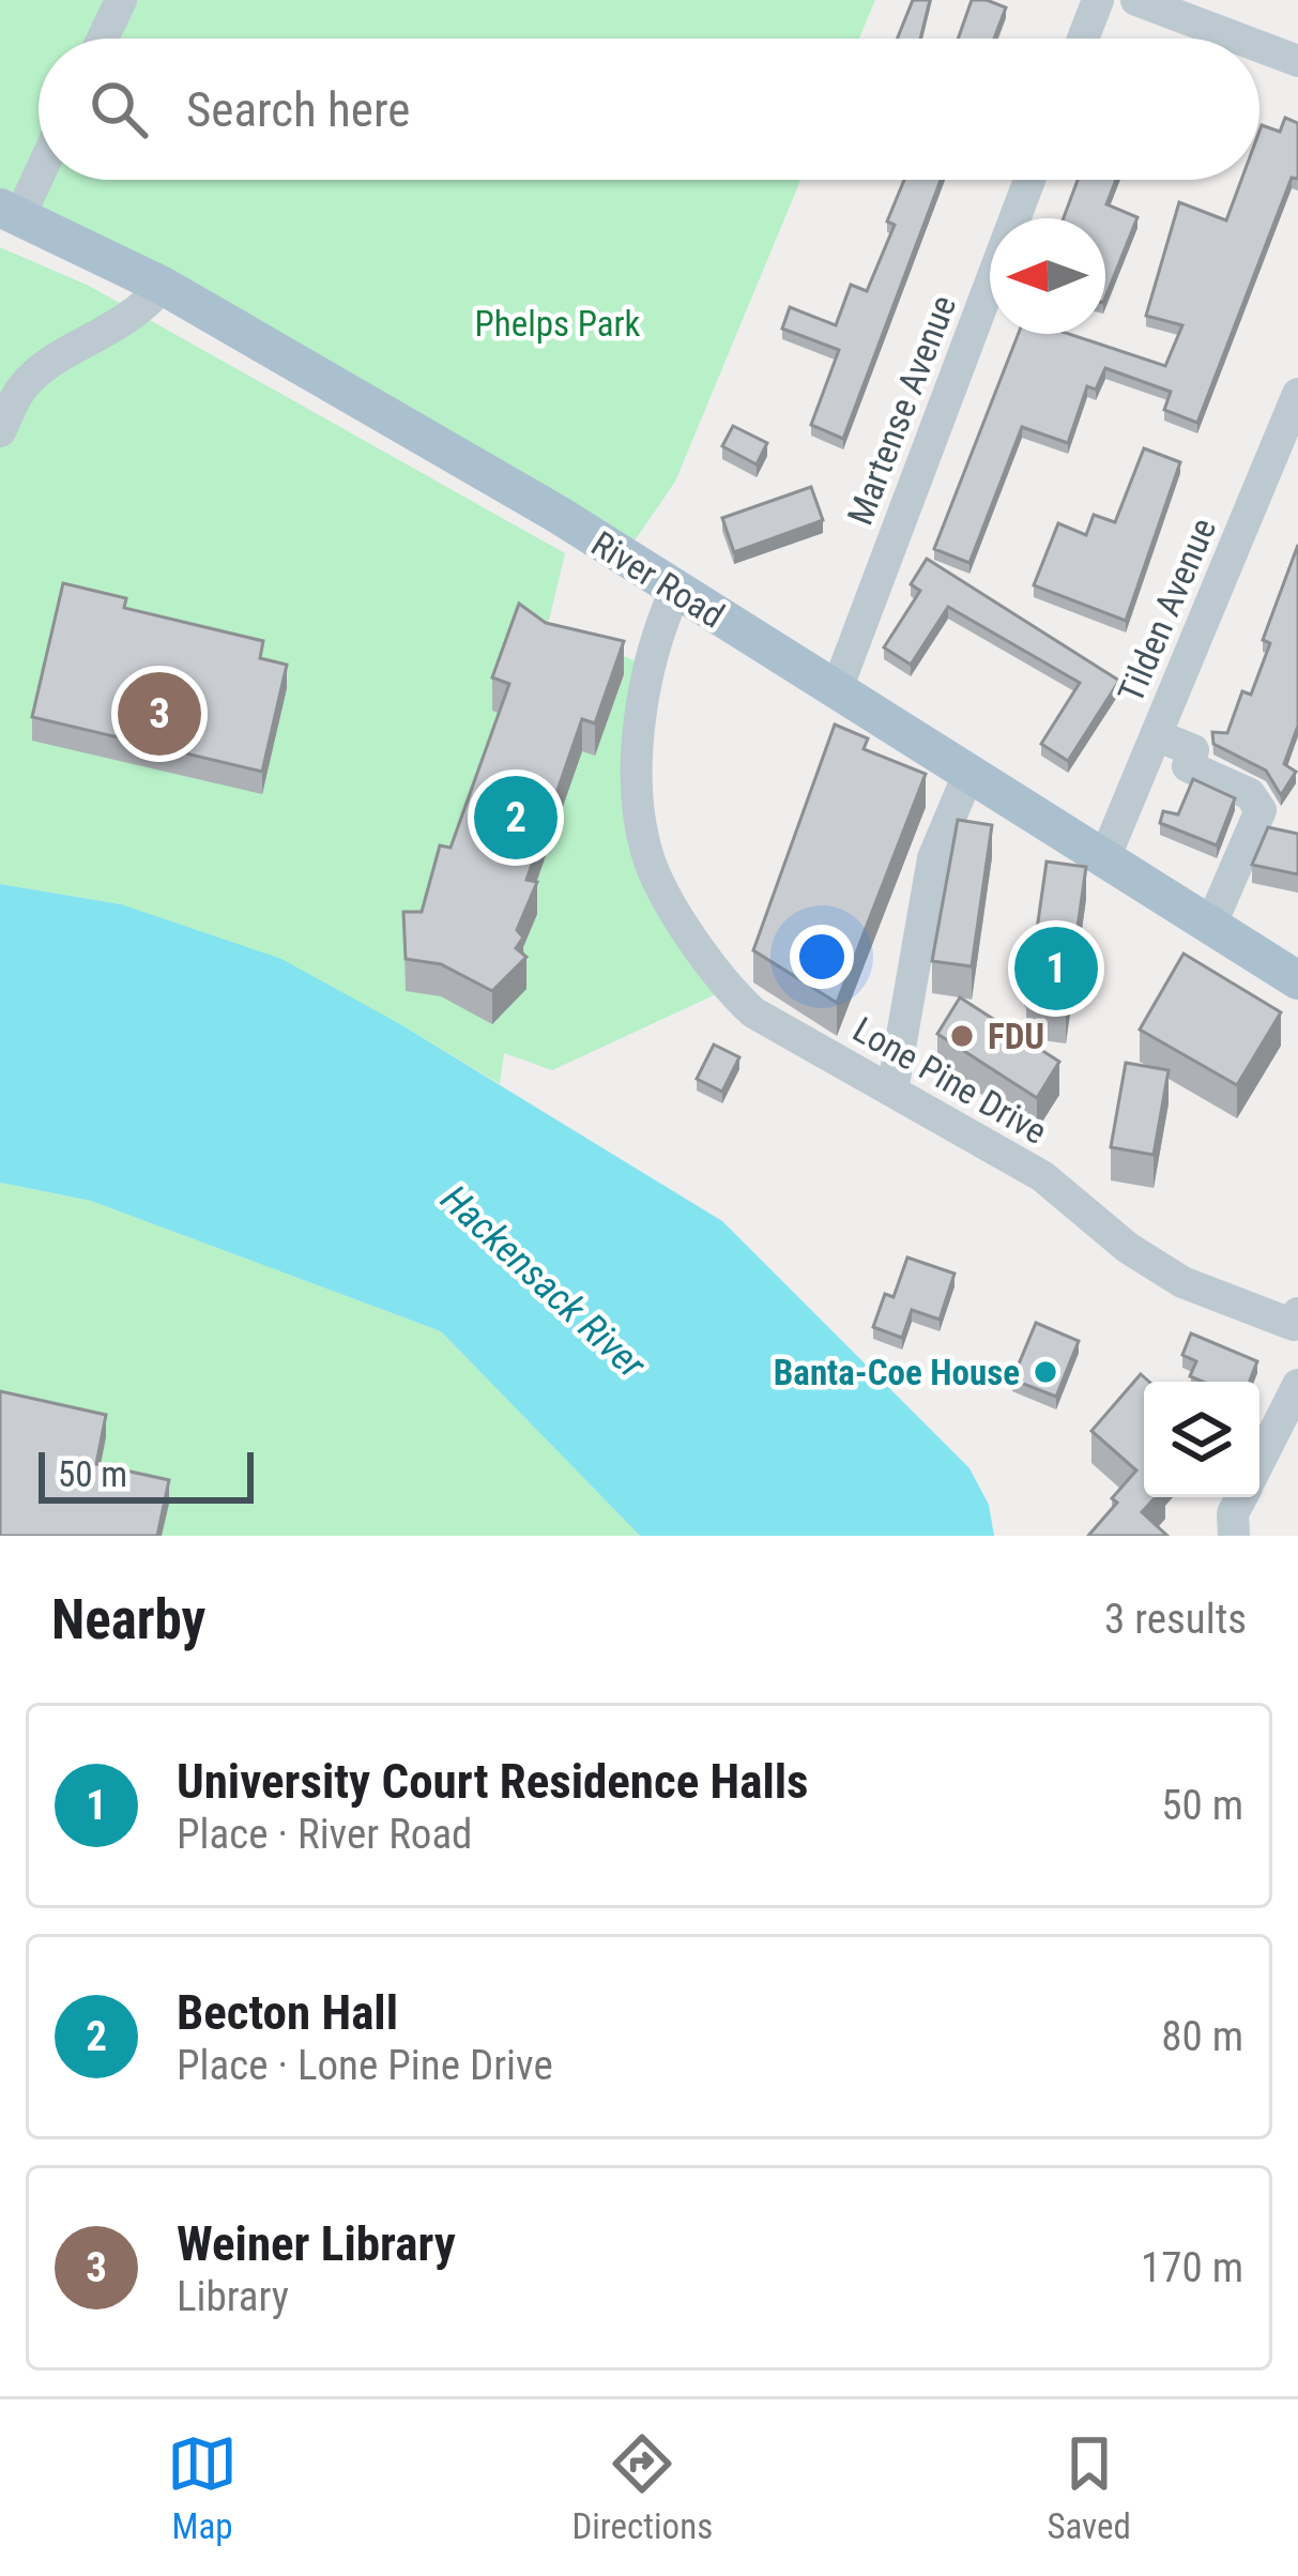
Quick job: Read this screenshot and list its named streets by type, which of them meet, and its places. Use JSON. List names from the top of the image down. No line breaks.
{"streets":{"main road":["River Road"],"street":["Martense Avenue","Tilden Avenue","Lone Pine Drive"]},"crossings":[["Martense Avenue","River Road"],["River Road","Tilden Avenue"],["River Road","Lone Pine Drive"]],"water":["Hackensack River"],"parks":["Phelps Park"],"places":["FDU","Banta-Coe House"],"scale_bar":"50 m","north":"left","page":{"search":"Search here","pins":["3","2","1"],"scale":"50 m","heading":["Nearby","3 results"],"list":[{"mark":"1","name":"University Court Residence Halls","note":"Place · River Road","value":"50 m"},{"mark":"2","name":"Becton Hall","note":"Place · Lone Pine Drive","value":"80 m"},{"mark":"3","name":"Weiner Library","note":"Library","value":"170 m"}],"nav":["Map","Directions","Saved"]}}
